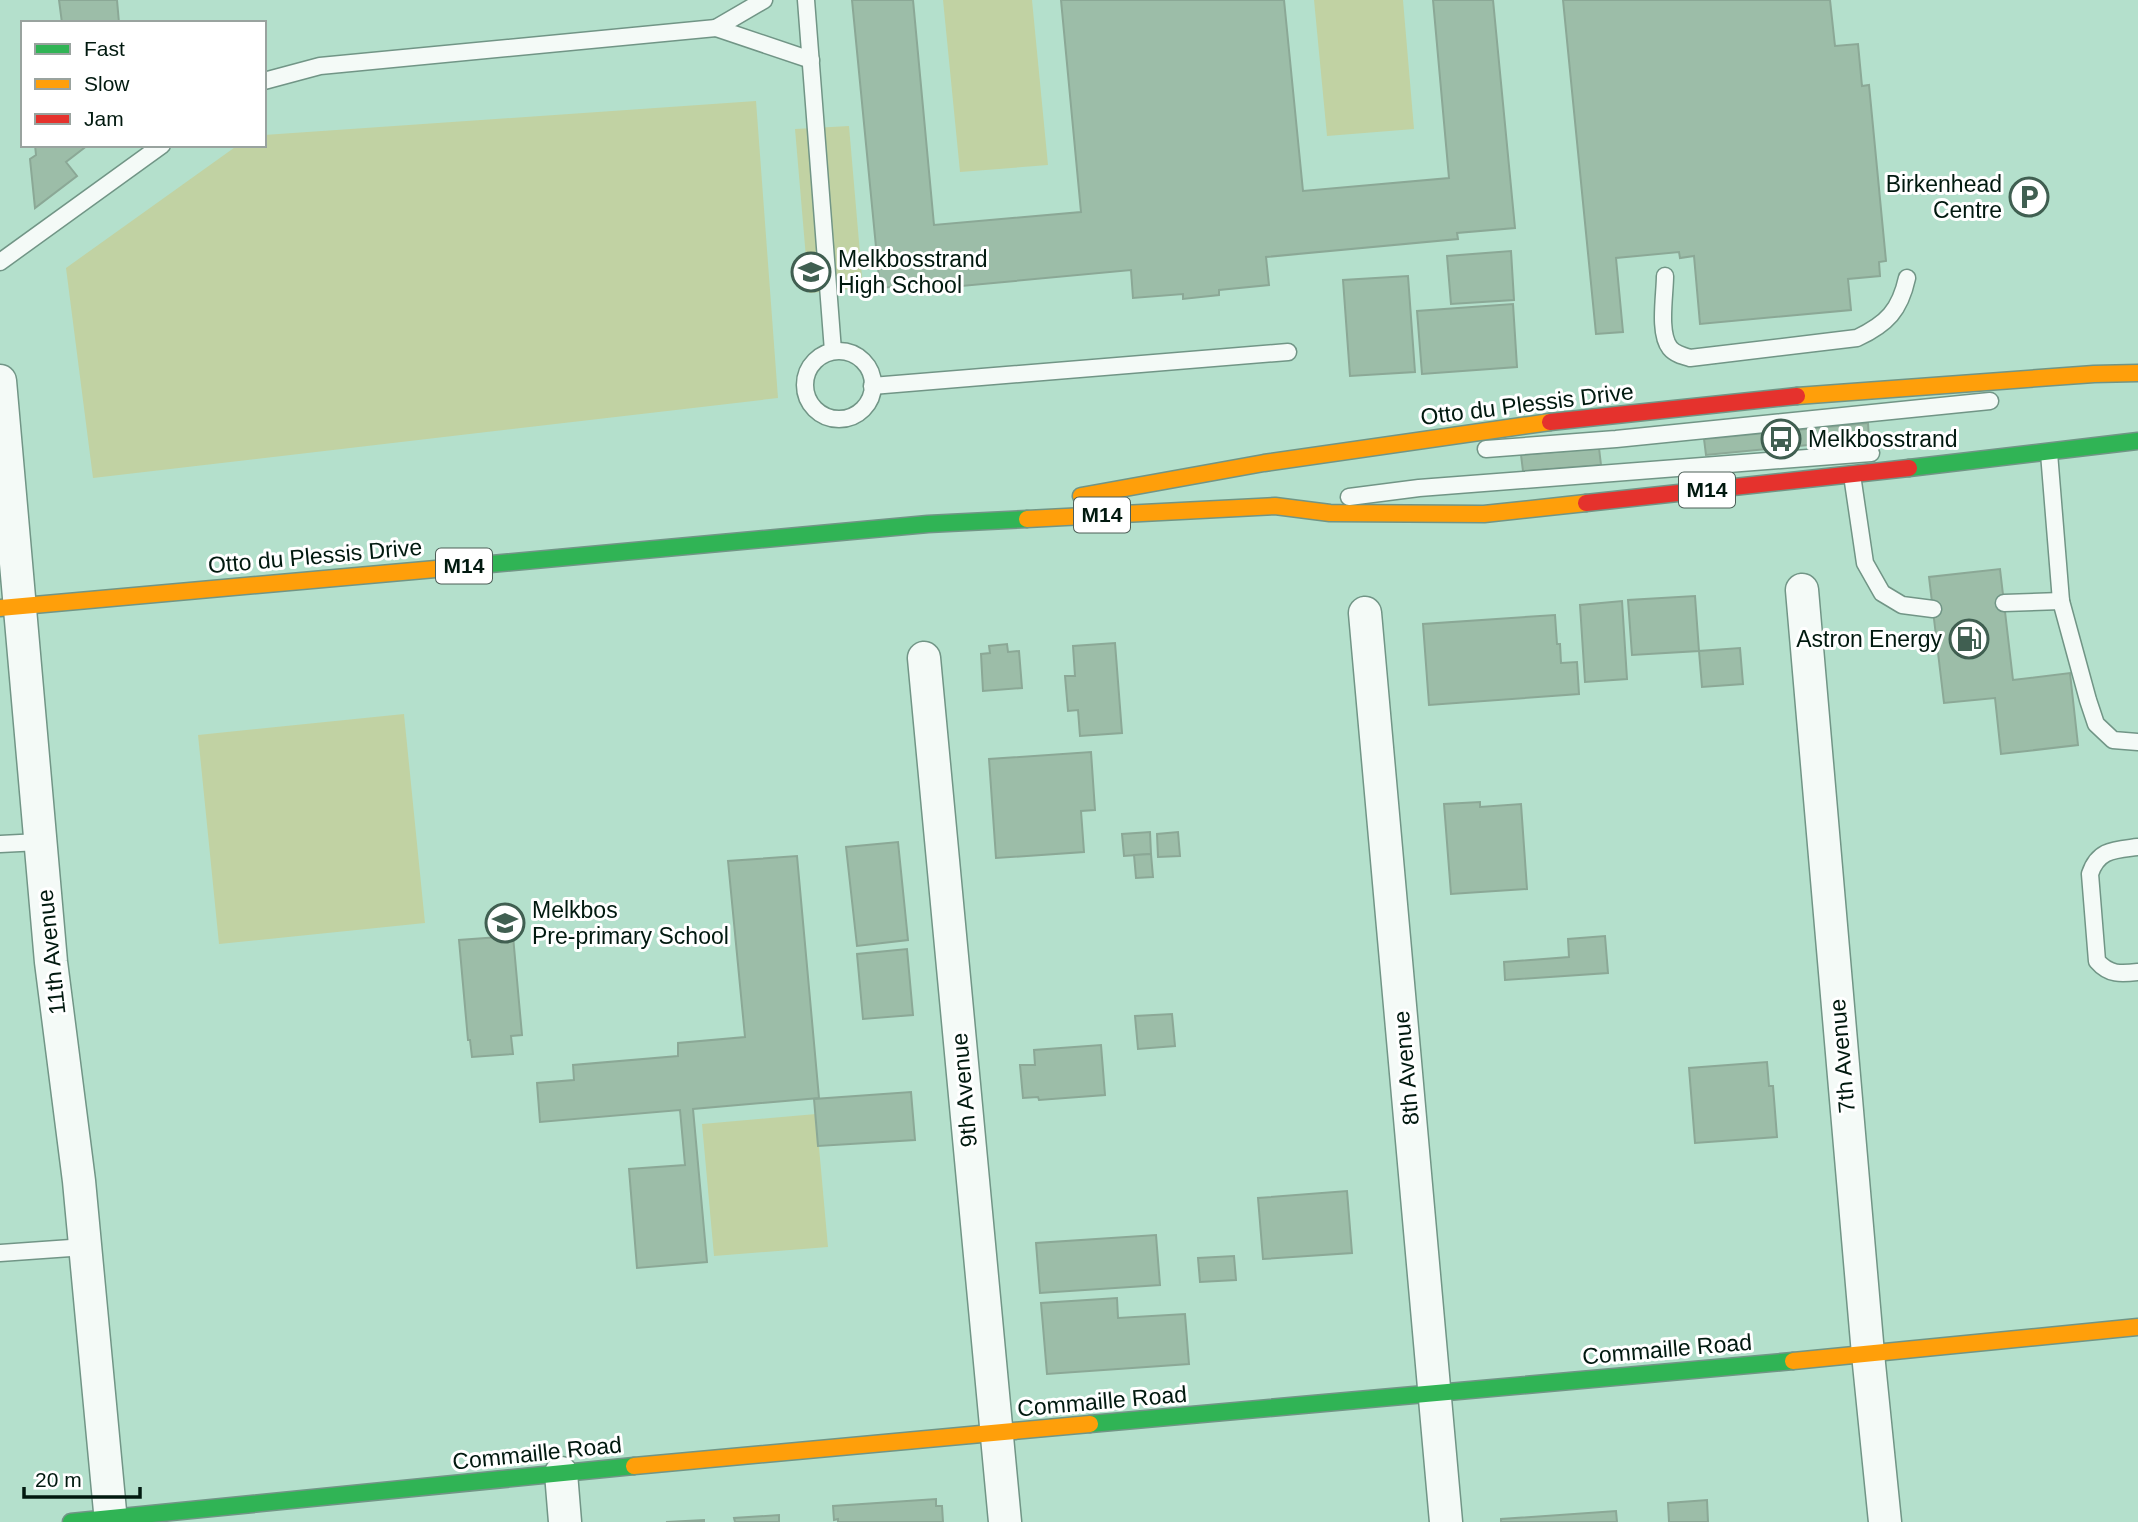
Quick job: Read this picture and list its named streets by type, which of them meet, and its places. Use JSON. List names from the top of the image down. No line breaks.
{"streets":{"main road":["Otto du Plessis Drive","M14","Commaille Road"],"street":["11th Avenue","7th Avenue","8th Avenue","9th Avenue"]},"crossings":[["Otto du Plessis Drive","11th Avenue"],["11th Avenue","Commaille Road"],["7th Avenue","Commaille Road"],["8th Avenue","Commaille Road"],["9th Avenue","Commaille Road"]],"places":{"parking":["Birkenhead Centre"],"school or university":["Melkbosstrand High School","Melkbos Pre-primary School"],"bus stop":["Melkbosstrand"],"fuel station":["Astron Energy"]},"legend":["Fast","Slow","Jam"],"scale_bar":"20 m"}
